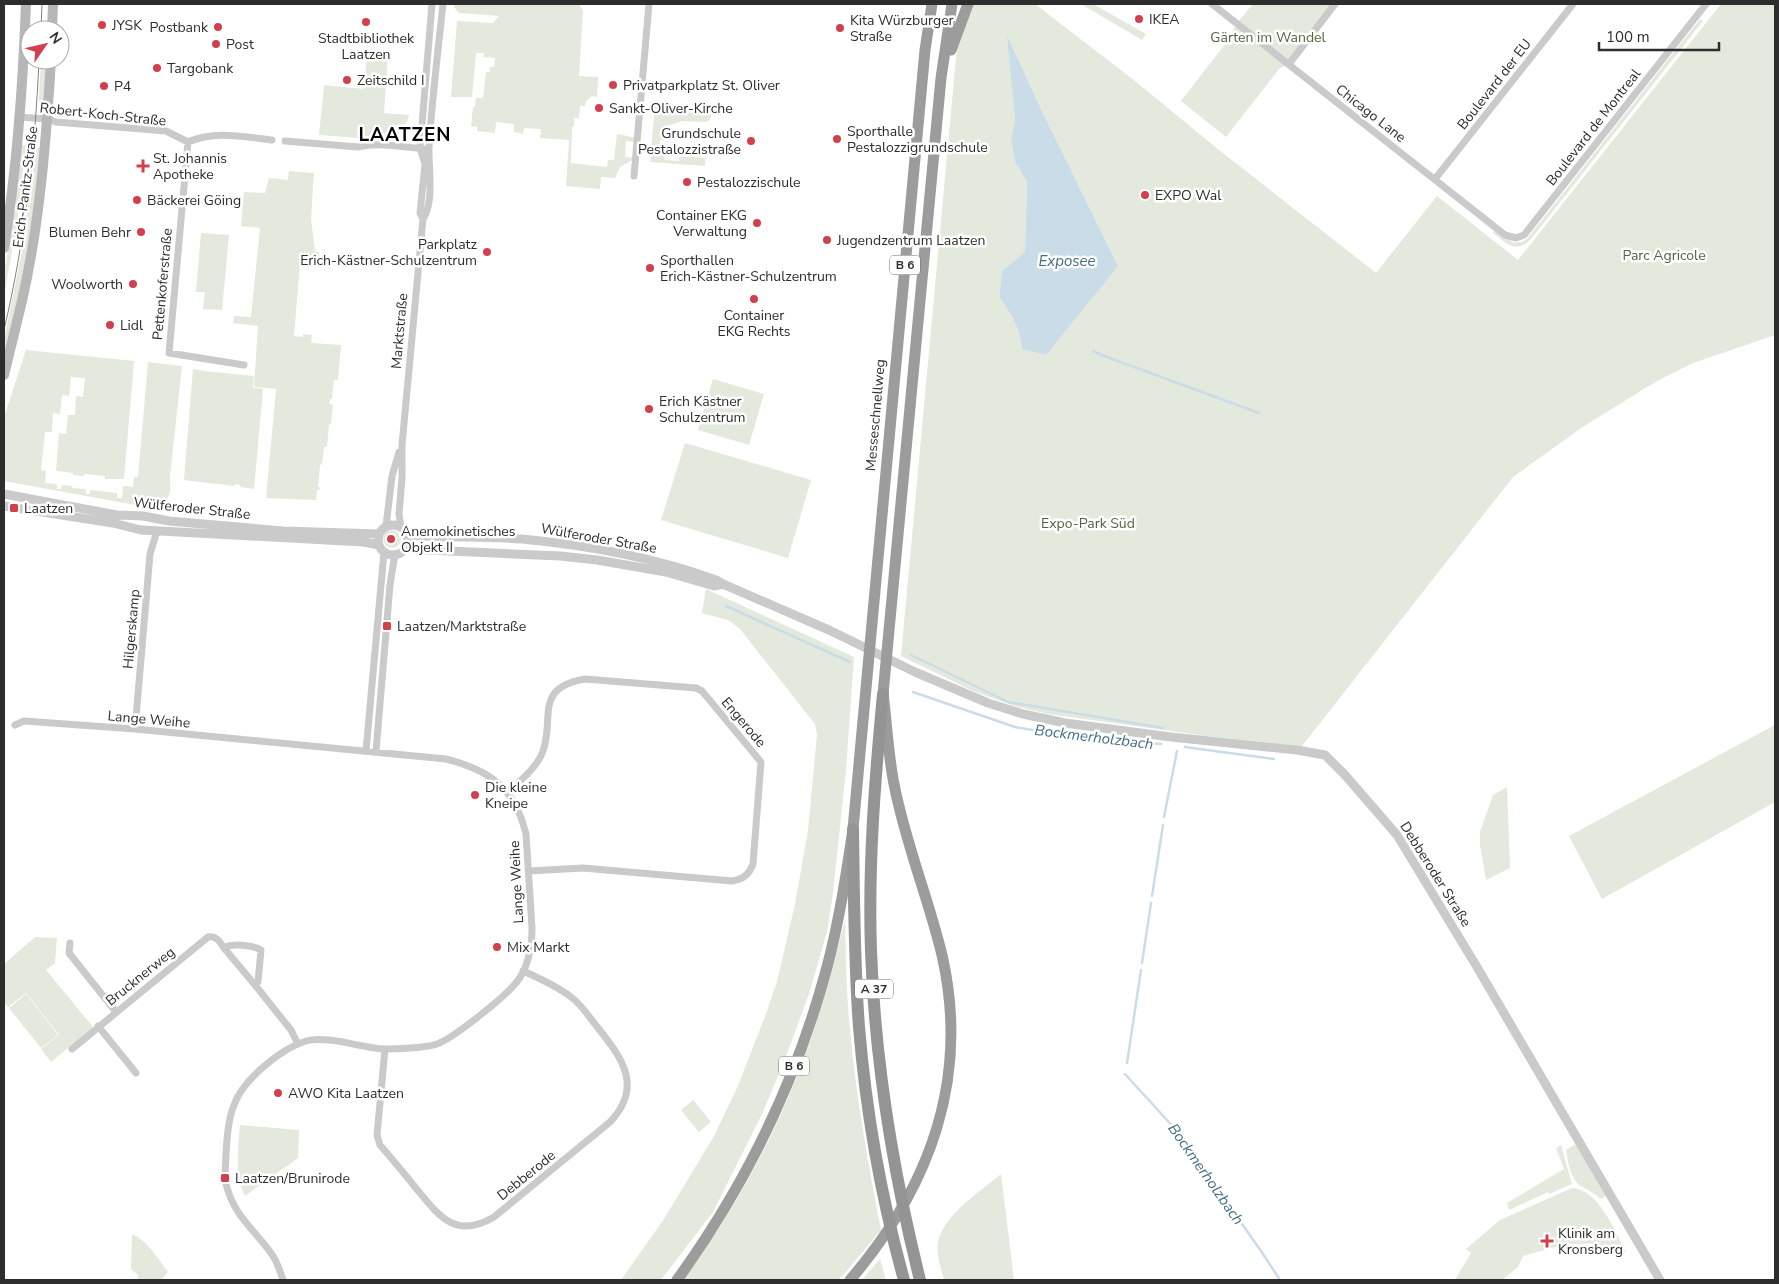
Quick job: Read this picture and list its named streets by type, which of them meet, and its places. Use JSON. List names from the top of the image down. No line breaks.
{"streets":{"highway":["B 6","Messeschnellweg","A 37"],"main road":["Erich-Panitz-Straße"],"street":["Boulevard der EU","Chicago Lane","Robert-Koch-Straße","Boulevard de Montreal","Pettenkoferstraße","Marktstraße","Wülferoder Straße","Hilgerskamp","Lange Weihe","Engerode","Debberoder Straße","Brucknerweg","Debberode"]},"crossings":[["Boulevard der EU","Chicago Lane"],["Chicago Lane","Boulevard de Montreal"],["Robert-Koch-Straße","Erich-Panitz-Straße"],["Robert-Koch-Straße","Pettenkoferstraße"],["B 6","Messeschnellweg"],["B 6","A 37"],["Marktstraße","Wülferoder Straße"],["Messeschnellweg","A 37"],["Wülferoder Straße","Hilgerskamp"],["Wülferoder Straße","Debberoder Straße"],["Hilgerskamp","Lange Weihe"],["Lange Weihe","Engerode"],["Lange Weihe","Brucknerweg"],["Lange Weihe","Debberode"]],"districts":["LAATZEN"],"water":["Exposee","Bockmerholzbach"],"parks":["Gärten im Wandel","Parc Agricole","Expo-Park Süd"],"places":{"other":["IKEA","Stadtbibliothek Laatzen","JYSK","Postbank","Kita Würzburger Straße","Post","Targobank","Zeitschild I","Privatparkplatz St. Oliver","P4","Sankt-Oliver-Kirche","Sporthalle Pestalozzigrundschule","Grundschule Pestalozzistraße","Pestalozzischule","EXPO Wal","Bäckerei Göing","Container EKG Verwaltung","Blumen Behr","Jugendzentrum Laatzen","Parkplatz Erich-Kästner-Schulzentrum","Sporthallen Erich-Kästner-Schulzentrum","Woolworth","Container EKG Rechts","Lidl","Erich Kästner Schulzentrum","Anemokinetisches Objekt II","Die kleine Kneipe","Mix Markt","AWO Kita Laatzen"],"health":["St. Johannis Apotheke","Klinik am Kronsberg"],"transit":["Laatzen","Laatzen/Marktstraße","Laatzen/Brunirode"]},"scale_bar":"100 m","north":"top right"}
